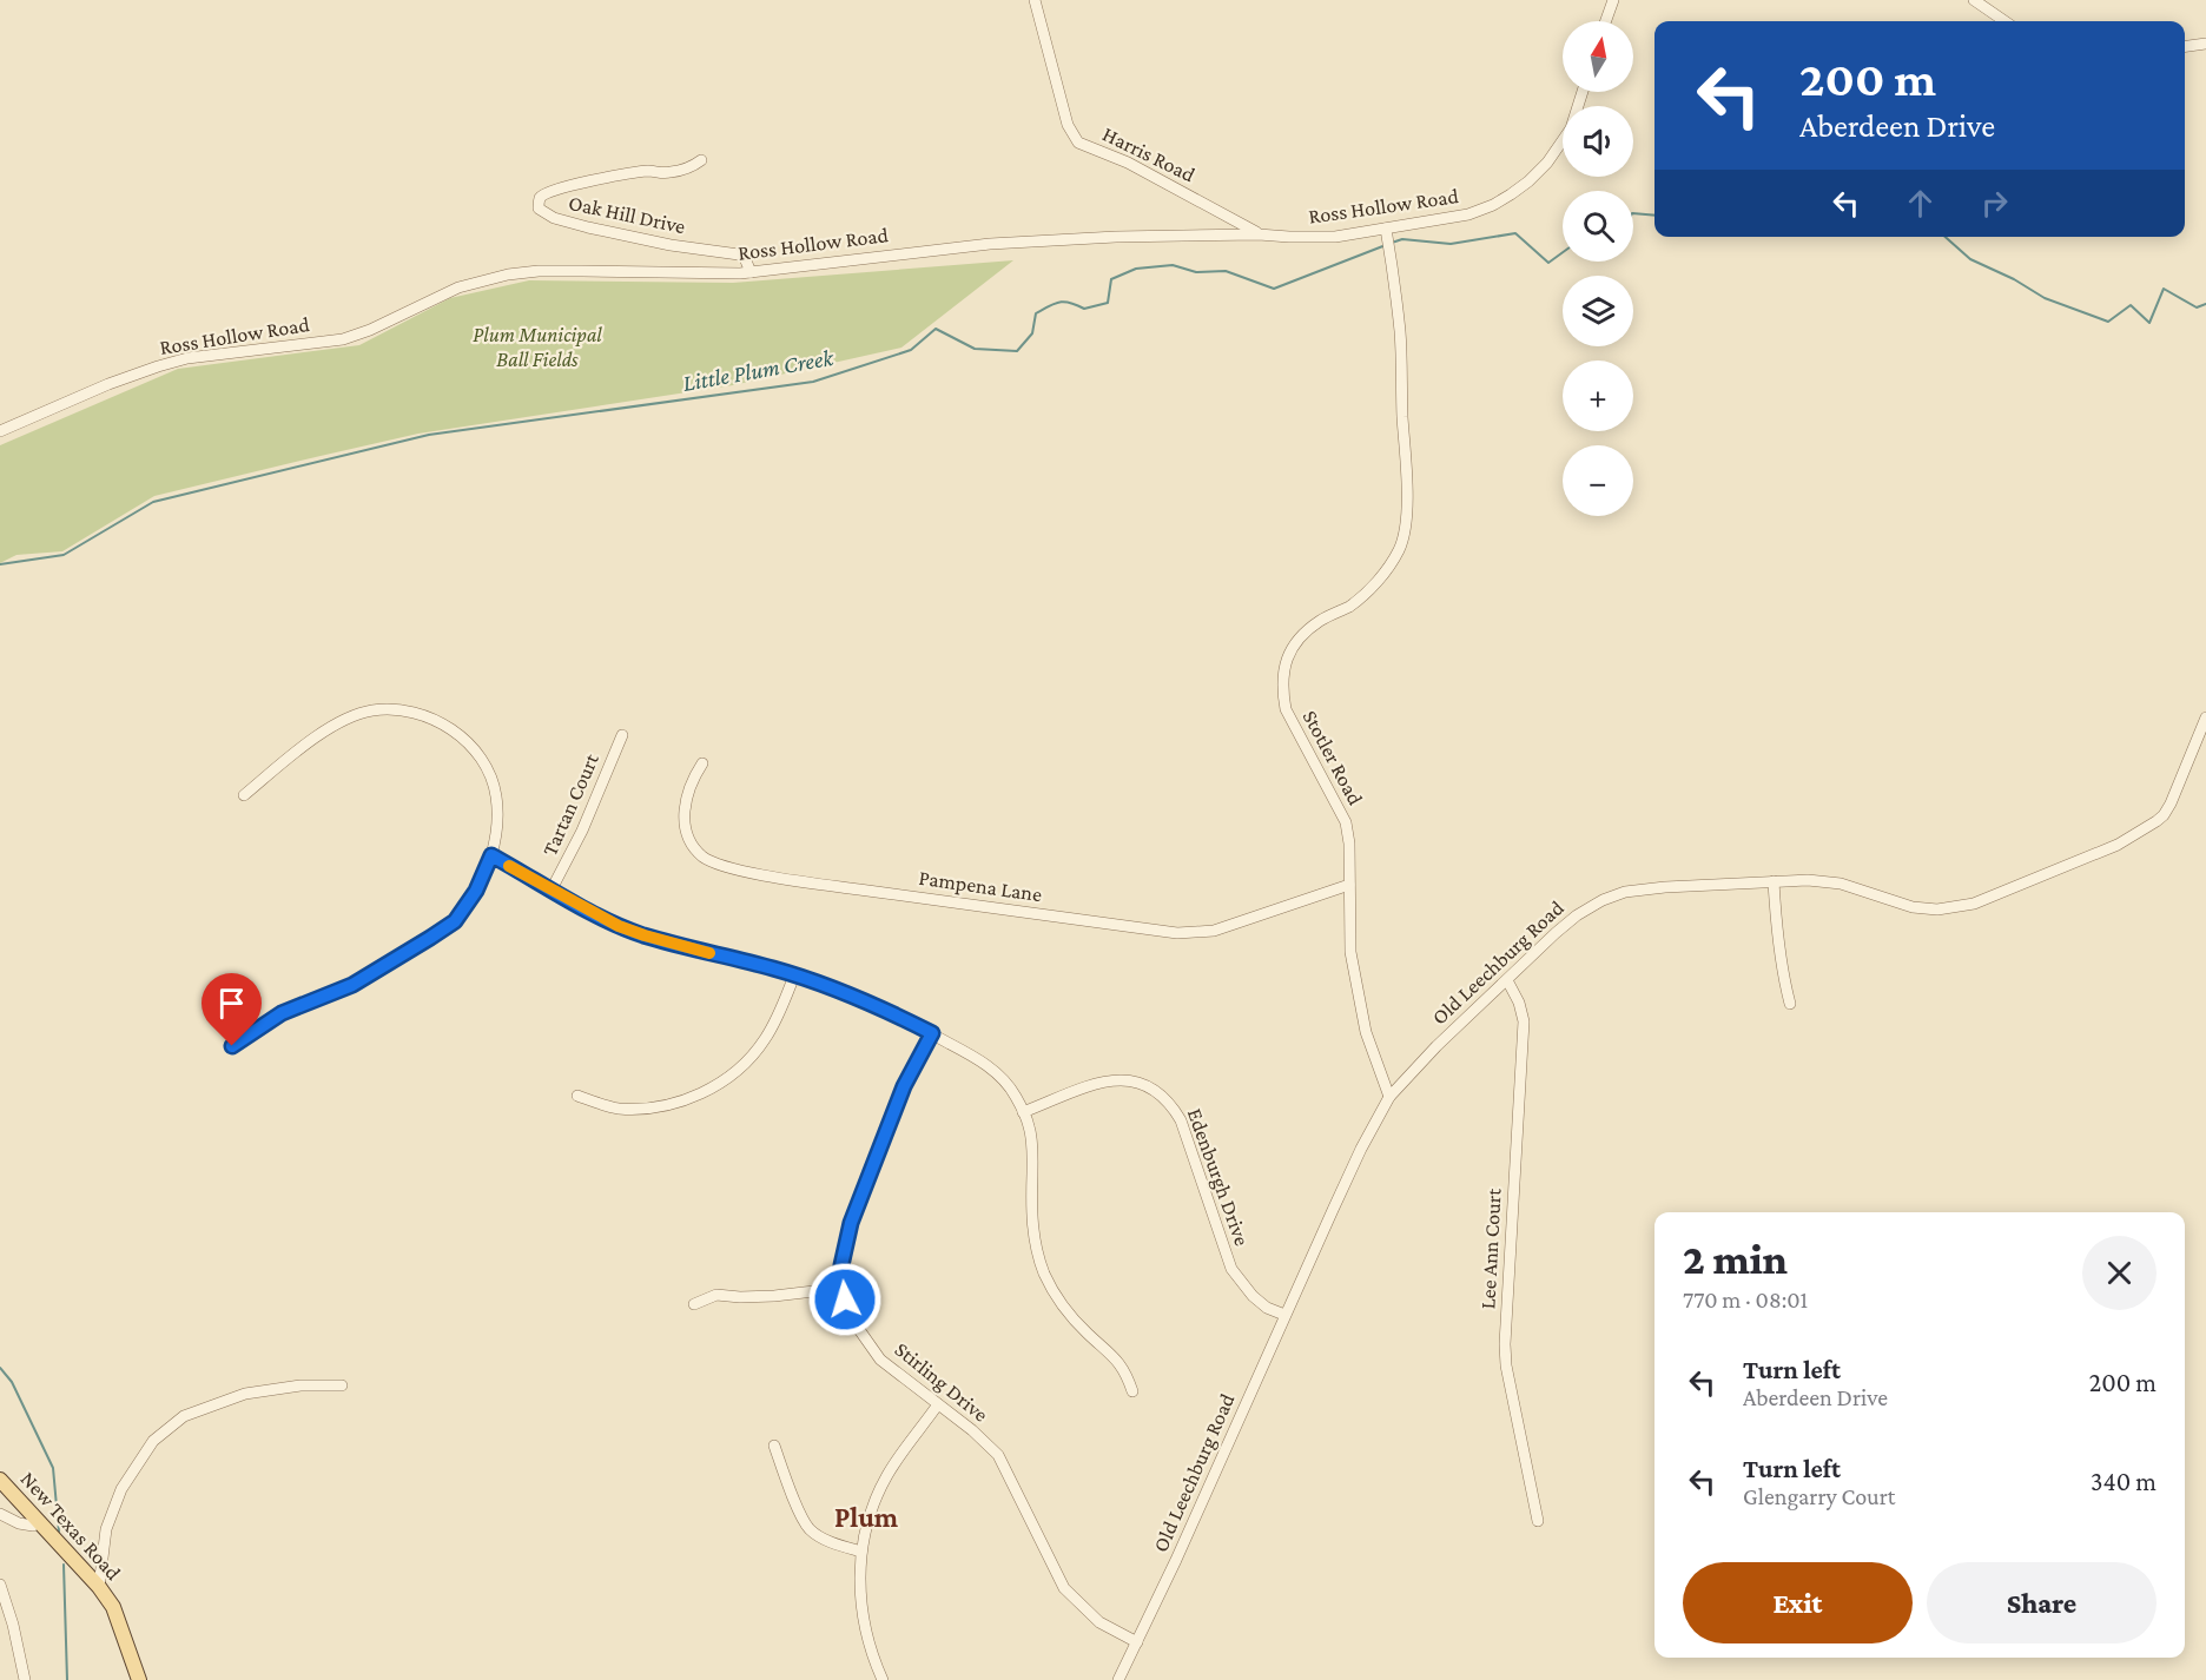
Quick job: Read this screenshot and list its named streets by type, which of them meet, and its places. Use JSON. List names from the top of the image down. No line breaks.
{"streets":{"main road":["New Texas Road"],"street":["Harris Road","Ross Hollow Road","Oak Hill Drive","Stotler Road","Tartan Court","Pampena Lane","Old Leechburg Road","Edenburgh Drive","Lee Ann Court","Stirling Drive"]},"crossings":[["Harris Road","Ross Hollow Road"],["Ross Hollow Road","Oak Hill Drive"],["Ross Hollow Road","Stotler Road"],["Stotler Road","Pampena Lane"],["Stotler Road","Old Leechburg Road"],["Old Leechburg Road","Edenburgh Drive"],["Old Leechburg Road","Lee Ann Court"],["Old Leechburg Road","Stirling Drive"]],"districts":["Plum"],"water":["Little Plum Creek"],"parks":["Plum Municipal Ball Fields"],"north":"top","page":{"map_buttons":["+","−"],"turn":["200 m","Aberdeen Drive"],"heading":["2 min","770 m · 08:01"],"list":[{"name":"Turn left","note":"Aberdeen Drive","value":"200 m"},{"name":"Turn left","note":"Glengarry Court","value":"340 m"}],"buttons":["Exit","Share"]}}
